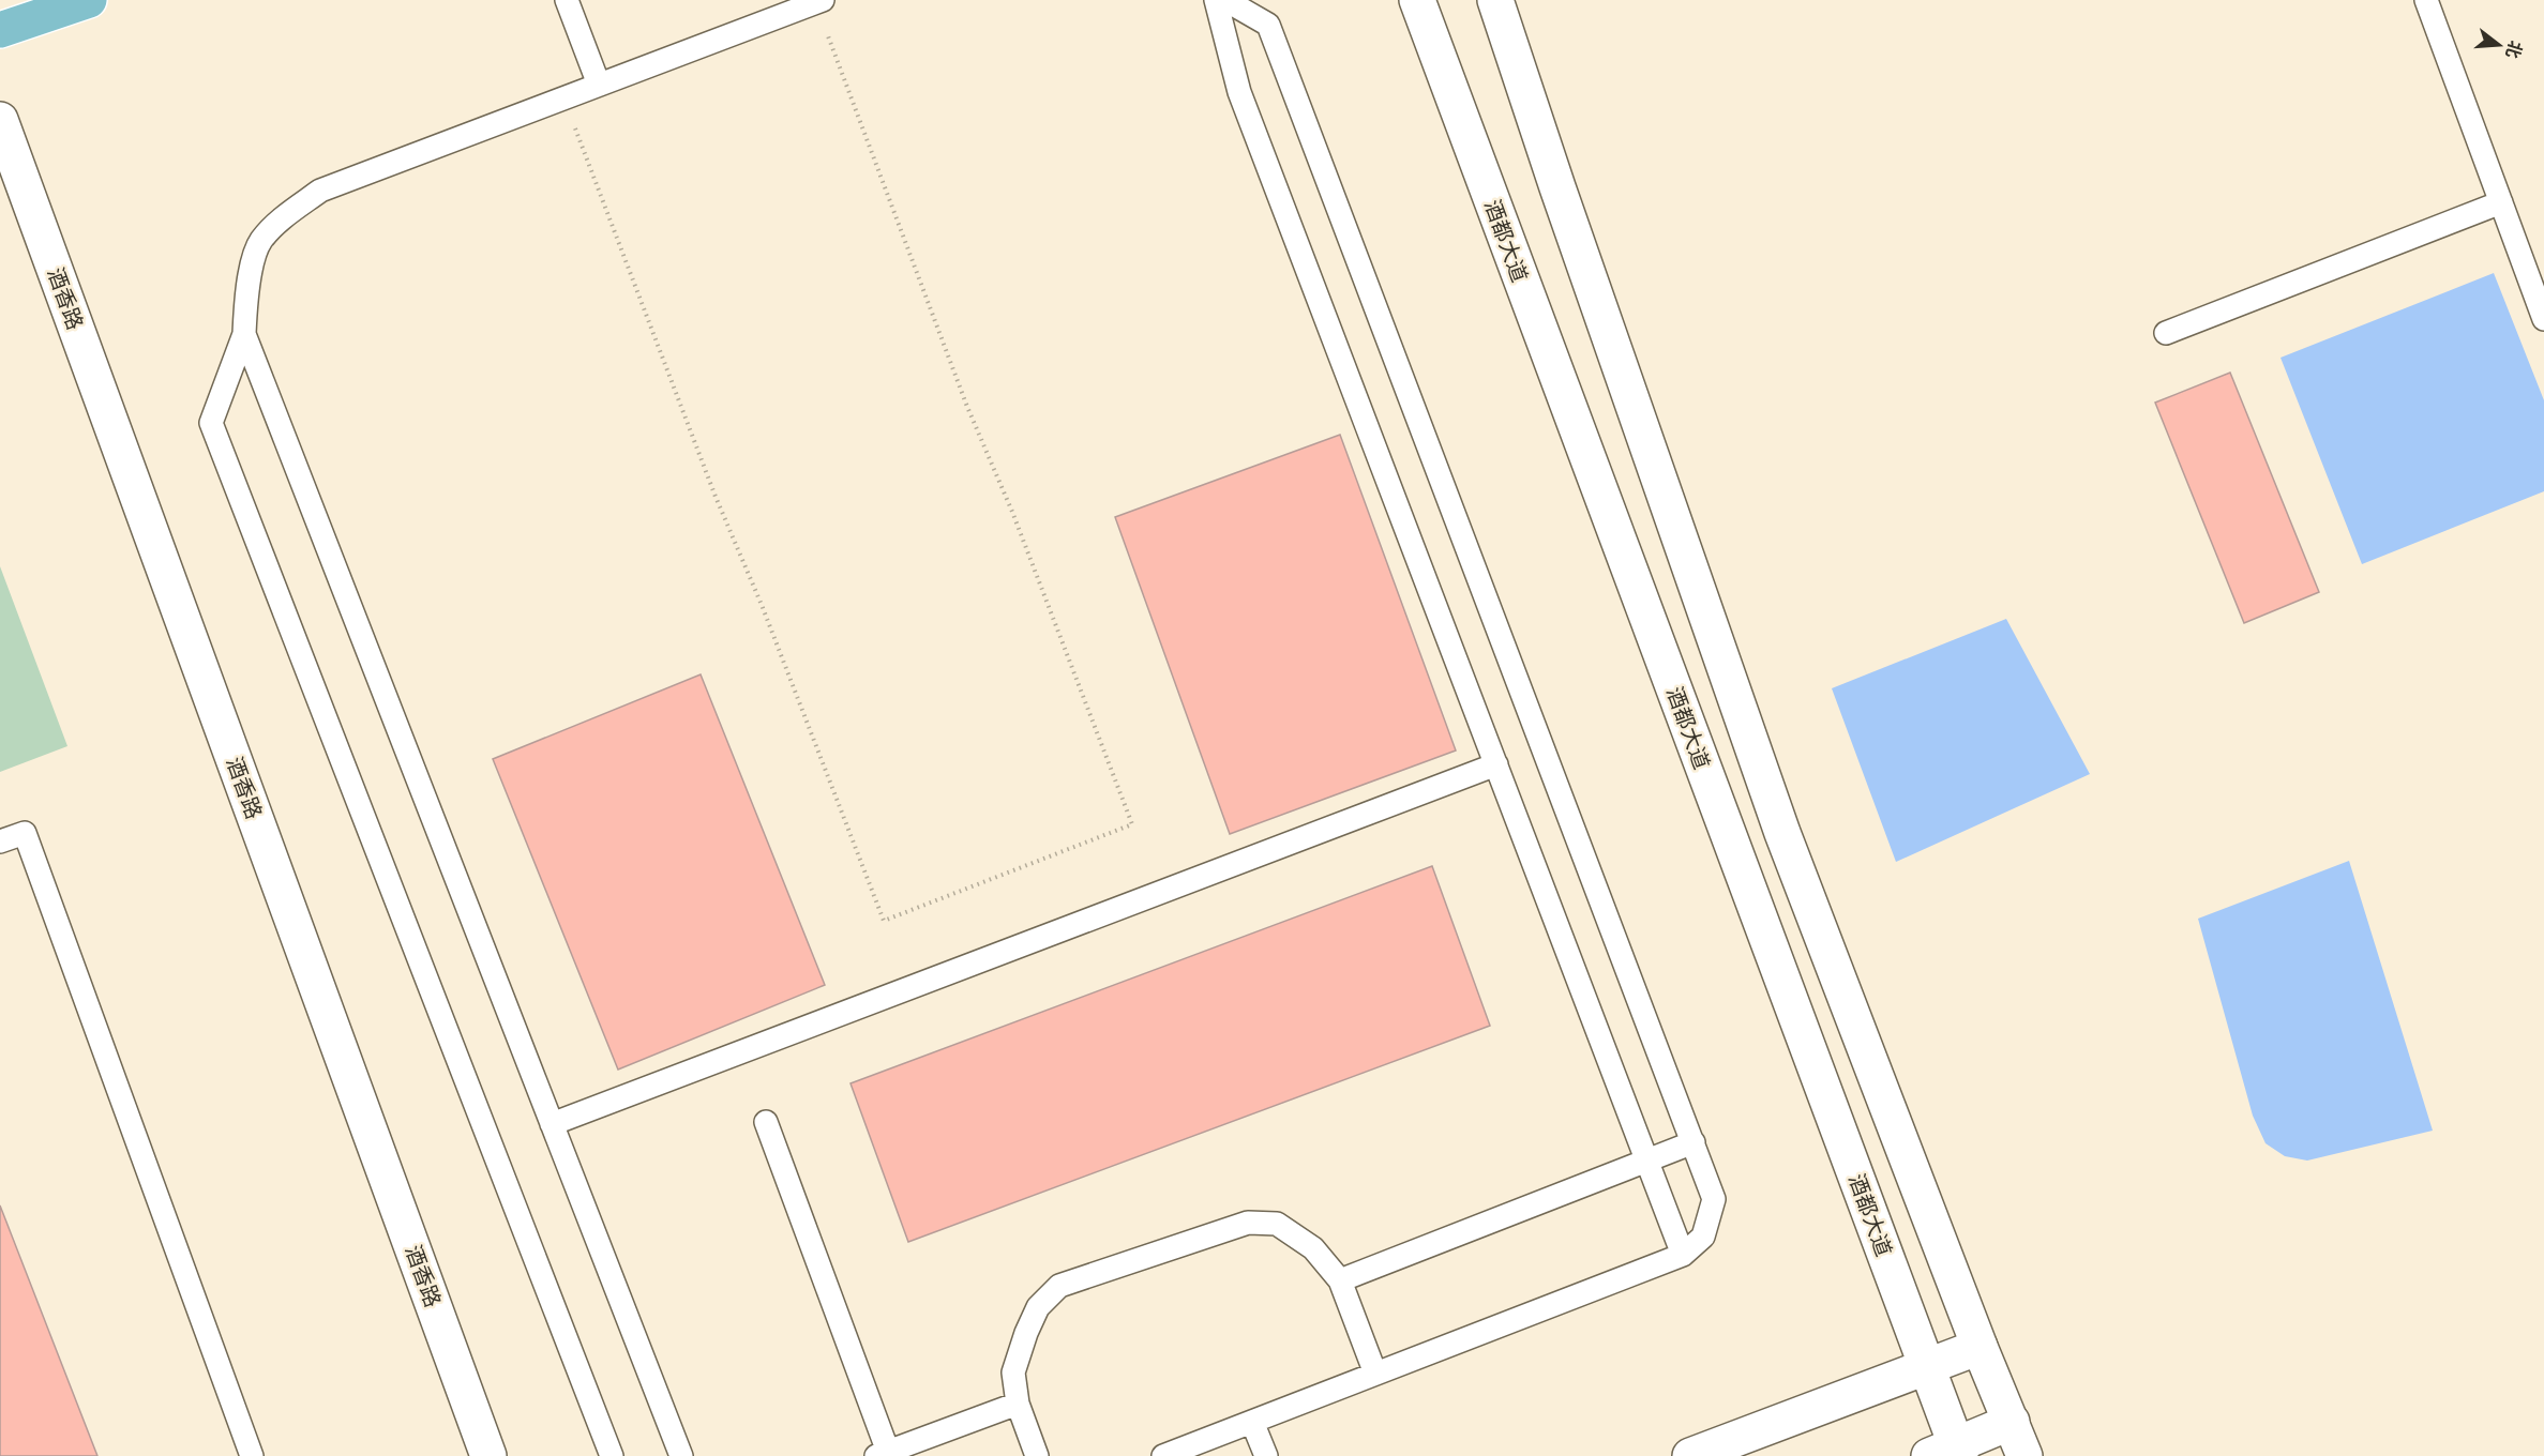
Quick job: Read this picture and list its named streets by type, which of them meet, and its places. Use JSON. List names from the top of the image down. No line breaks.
{"streets":{"street":["酒都大道","酒香路"]},"north":"right"}
